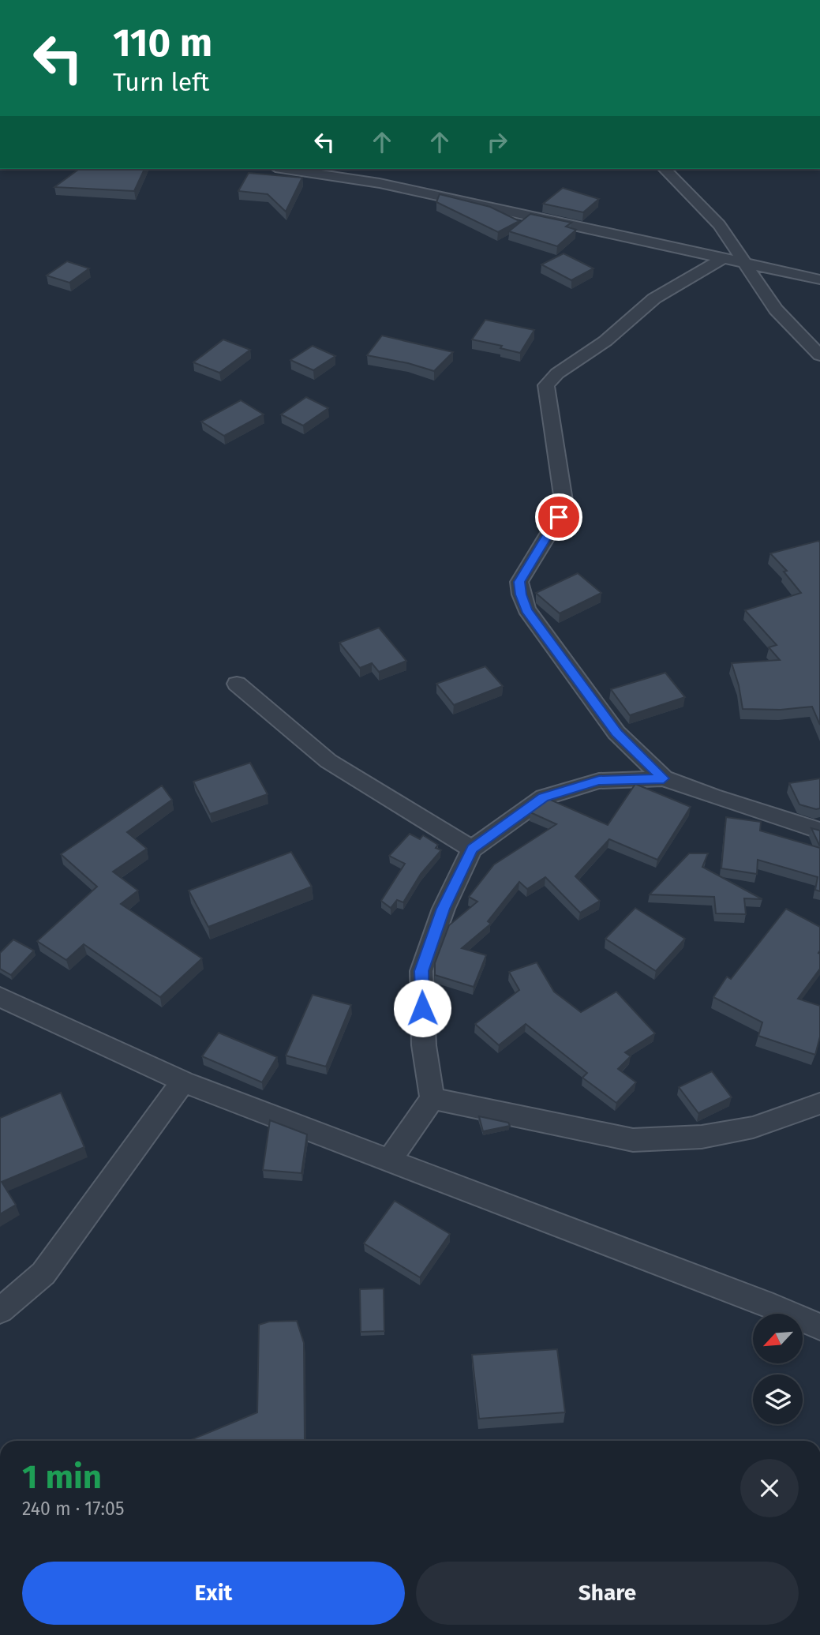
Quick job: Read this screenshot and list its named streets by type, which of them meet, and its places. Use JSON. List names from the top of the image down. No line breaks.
{"north":"bottom left","page":{"turn":["110 m","Turn left"],"heading":["1 min","240 m · 17:05"],"buttons":["Exit","Share"]}}
